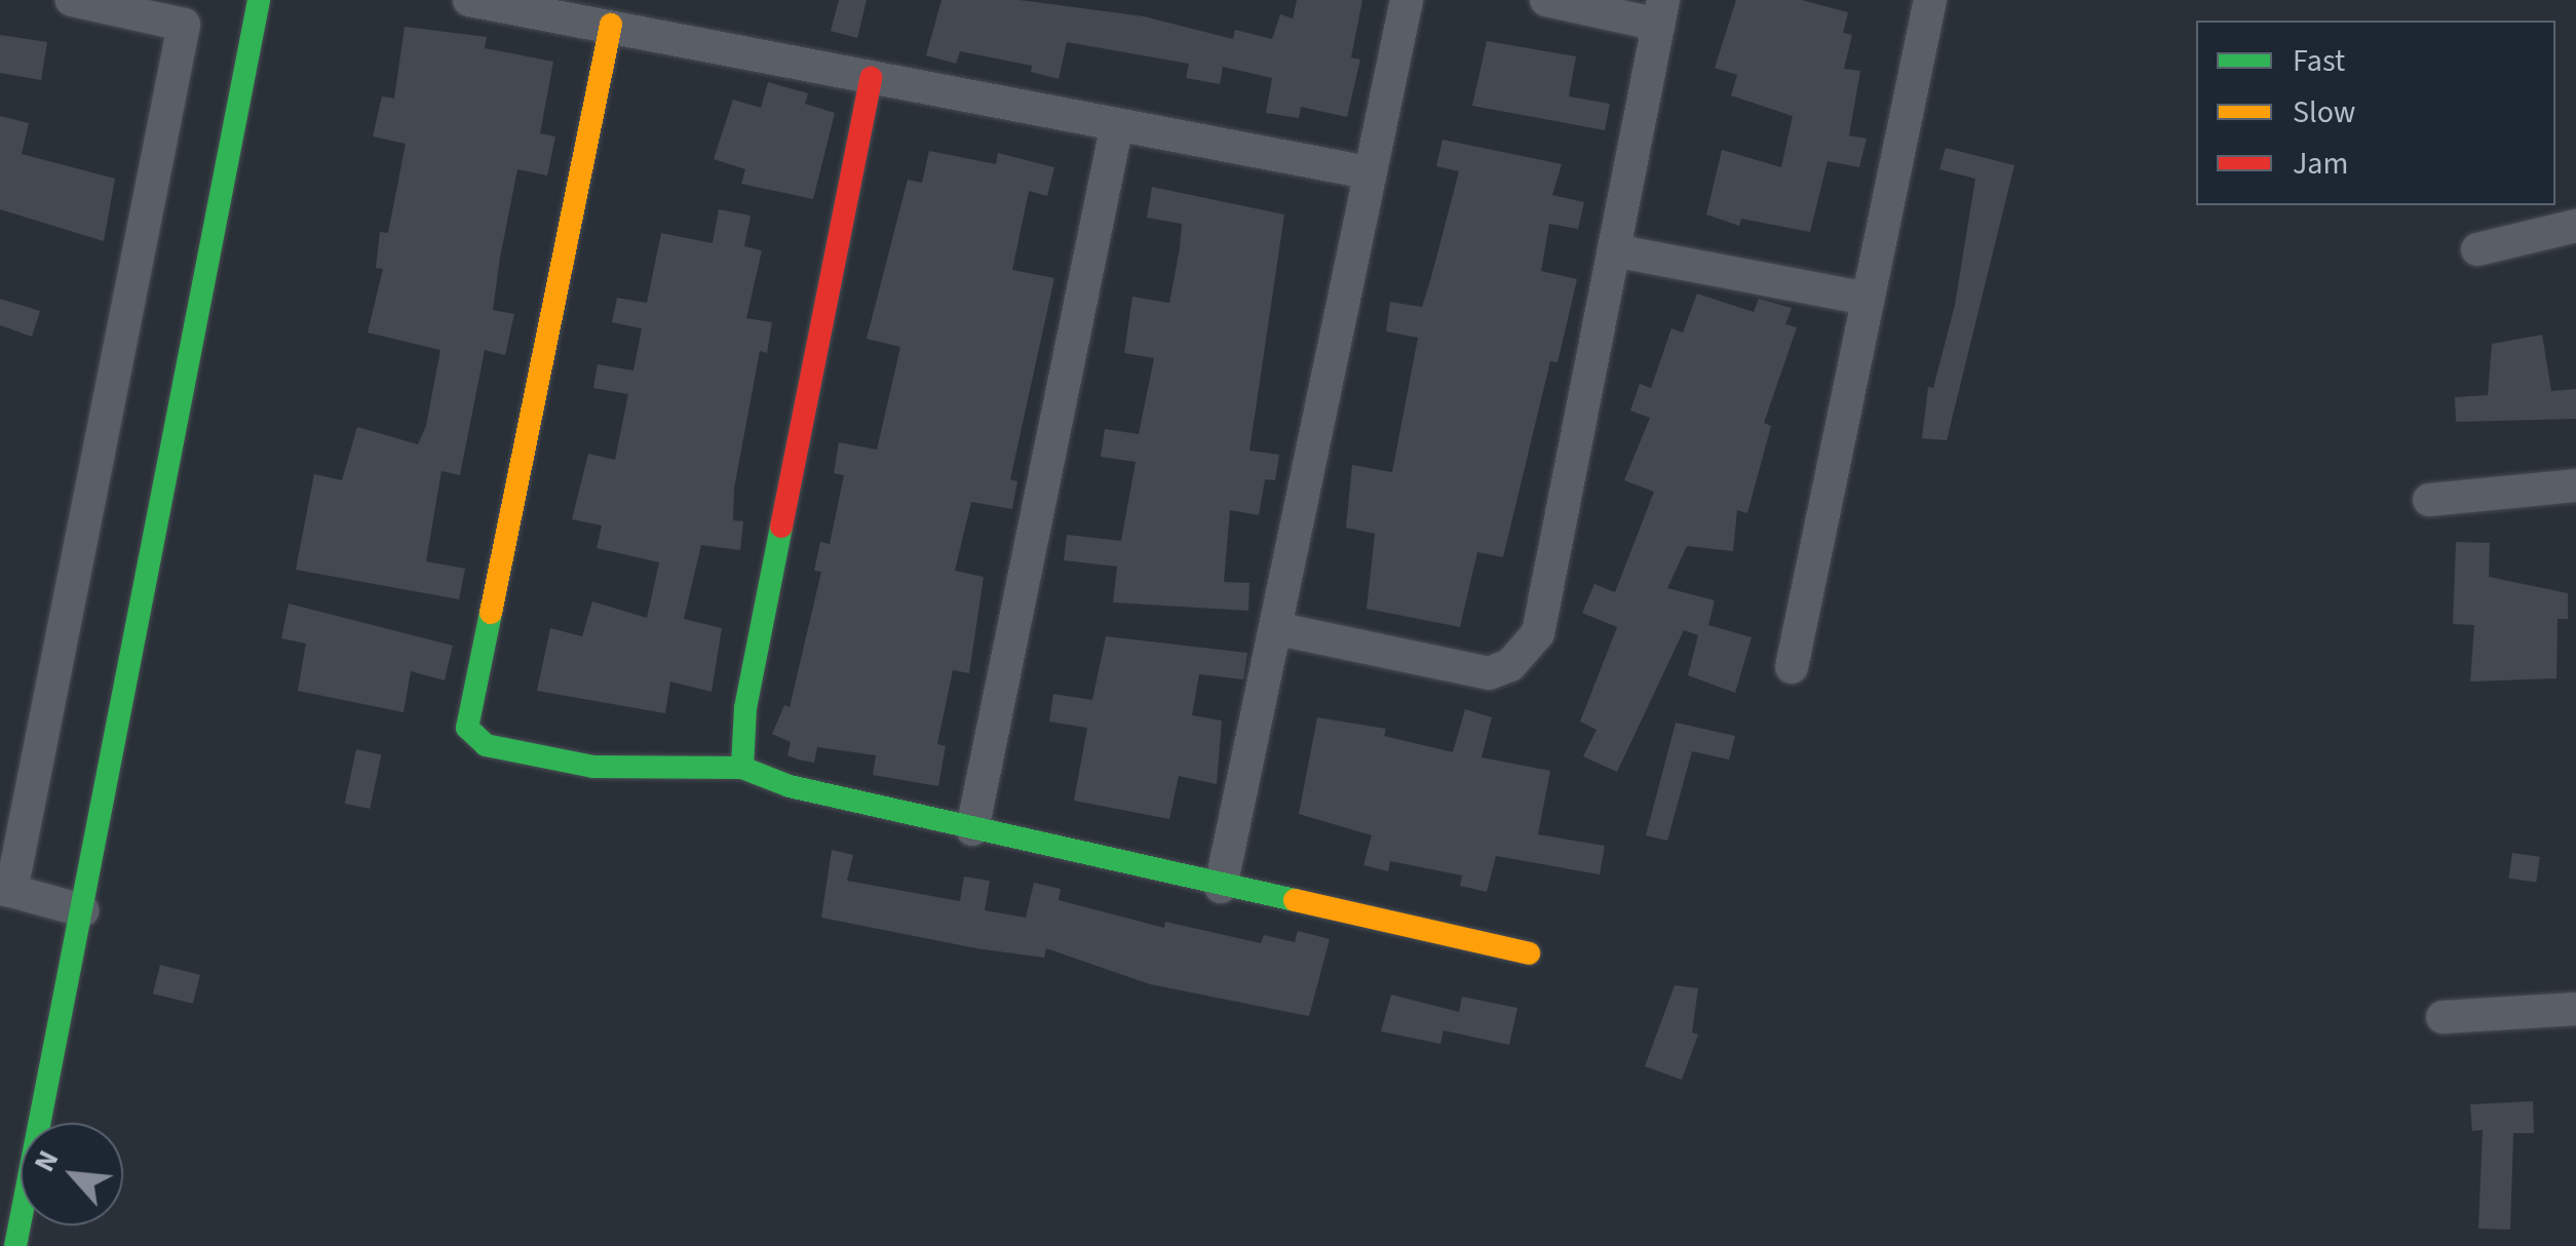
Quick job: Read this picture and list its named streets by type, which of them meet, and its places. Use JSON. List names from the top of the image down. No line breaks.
{"legend":["Fast","Slow","Jam"],"north":"top left"}
